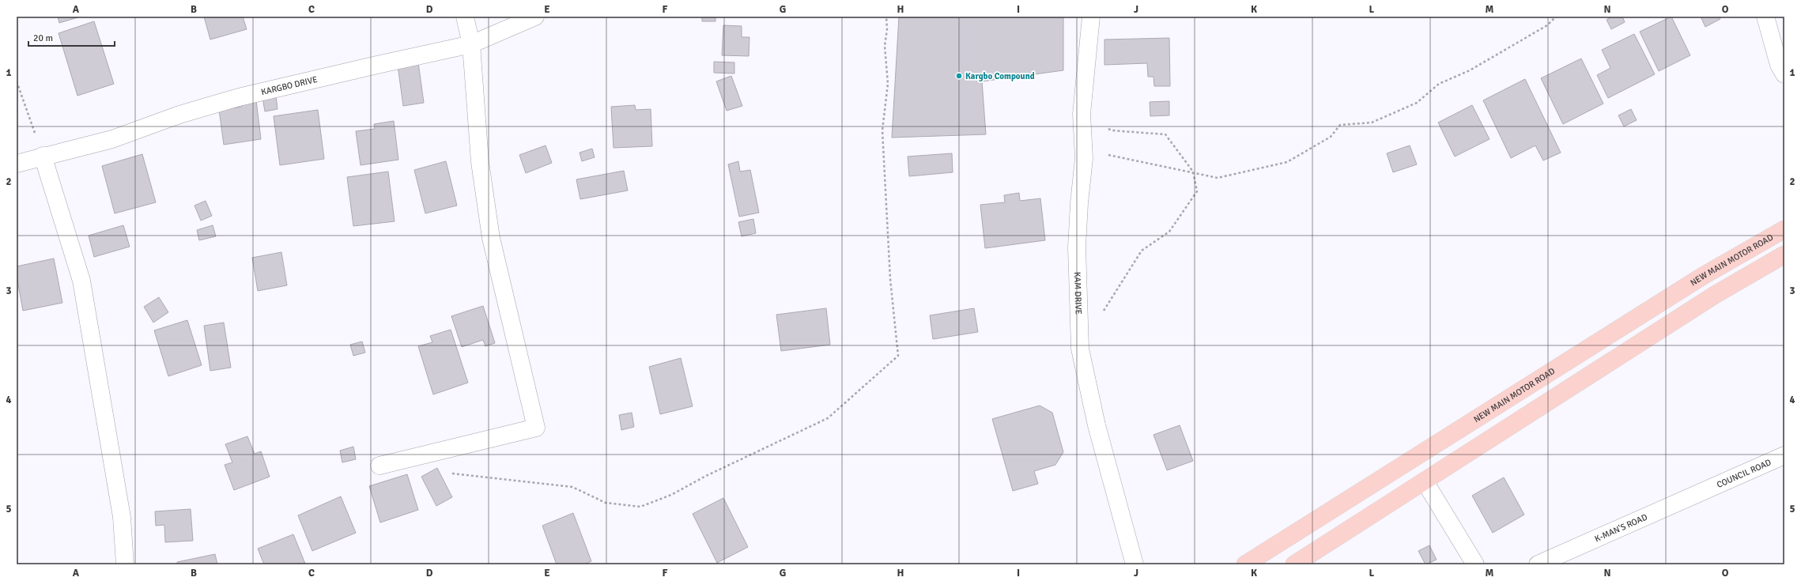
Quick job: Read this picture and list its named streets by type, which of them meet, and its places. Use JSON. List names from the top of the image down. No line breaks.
{"streets":{"highway":["NEW MAIN MOTOR ROAD"],"street":["KARGBO DRIVE","KAM DRIVE","COUNCIL ROAD","K-MAN'S ROAD"]},"crossings":[["COUNCIL ROAD","K-MAN'S ROAD"]],"places":["Kargbo Compound"],"scale_bar":"20 m","grid":{"columns":["A","B","C","D","E","F","G","H","I","J","K","L","M","N","O"],"rows":["1","2","3","4","5"]}}
